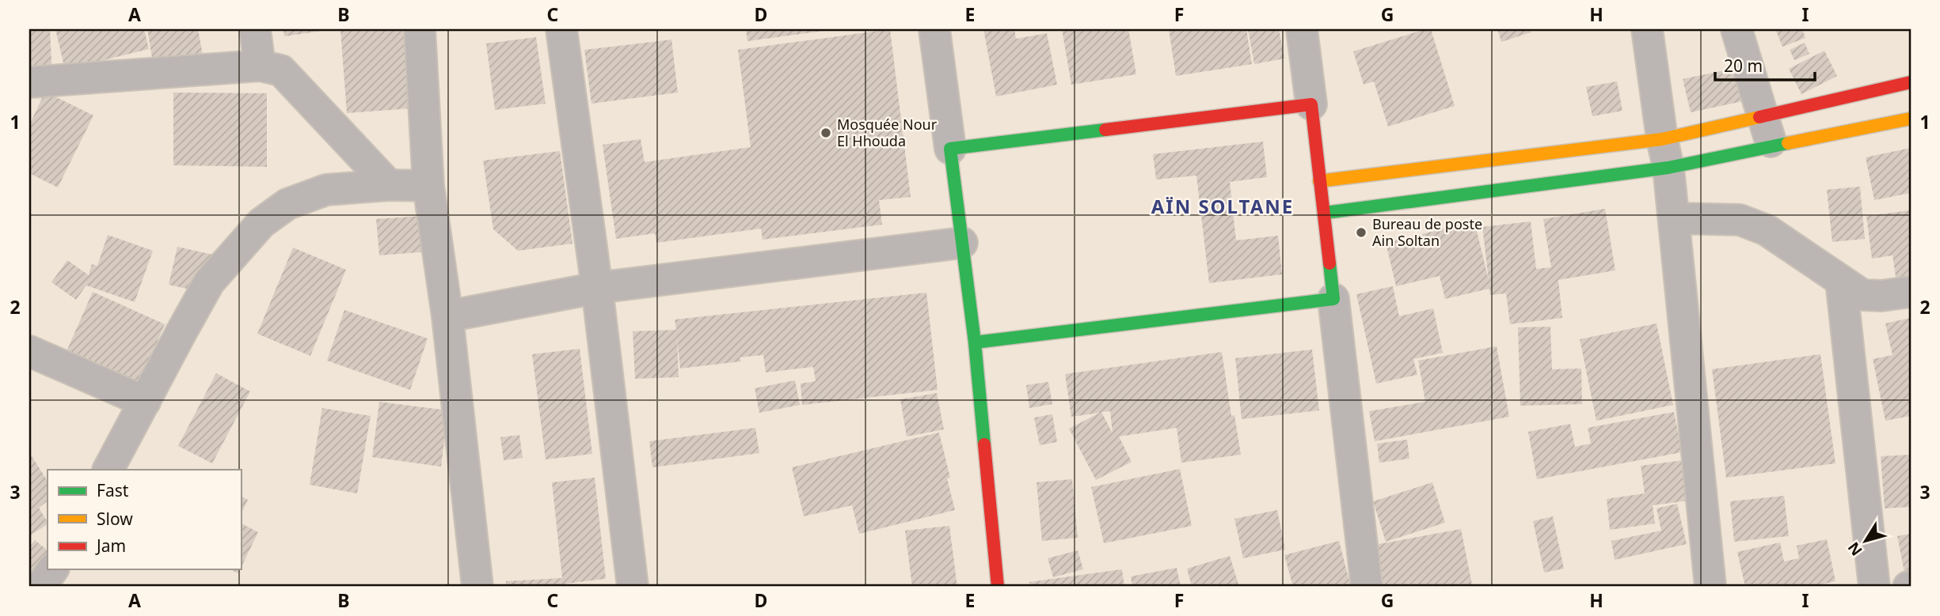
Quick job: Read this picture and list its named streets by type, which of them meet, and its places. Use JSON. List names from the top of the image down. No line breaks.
{"districts":["AÏN SOLTANE"],"places":["Mosquée Nour El Hhouda","Bureau de poste Ain Soltan"],"legend":["Fast","Slow","Jam"],"scale_bar":"20 m","north":"bottom left","grid":{"columns":["A","B","C","D","E","F","G","H","I"],"rows":["1","2","3"]}}
